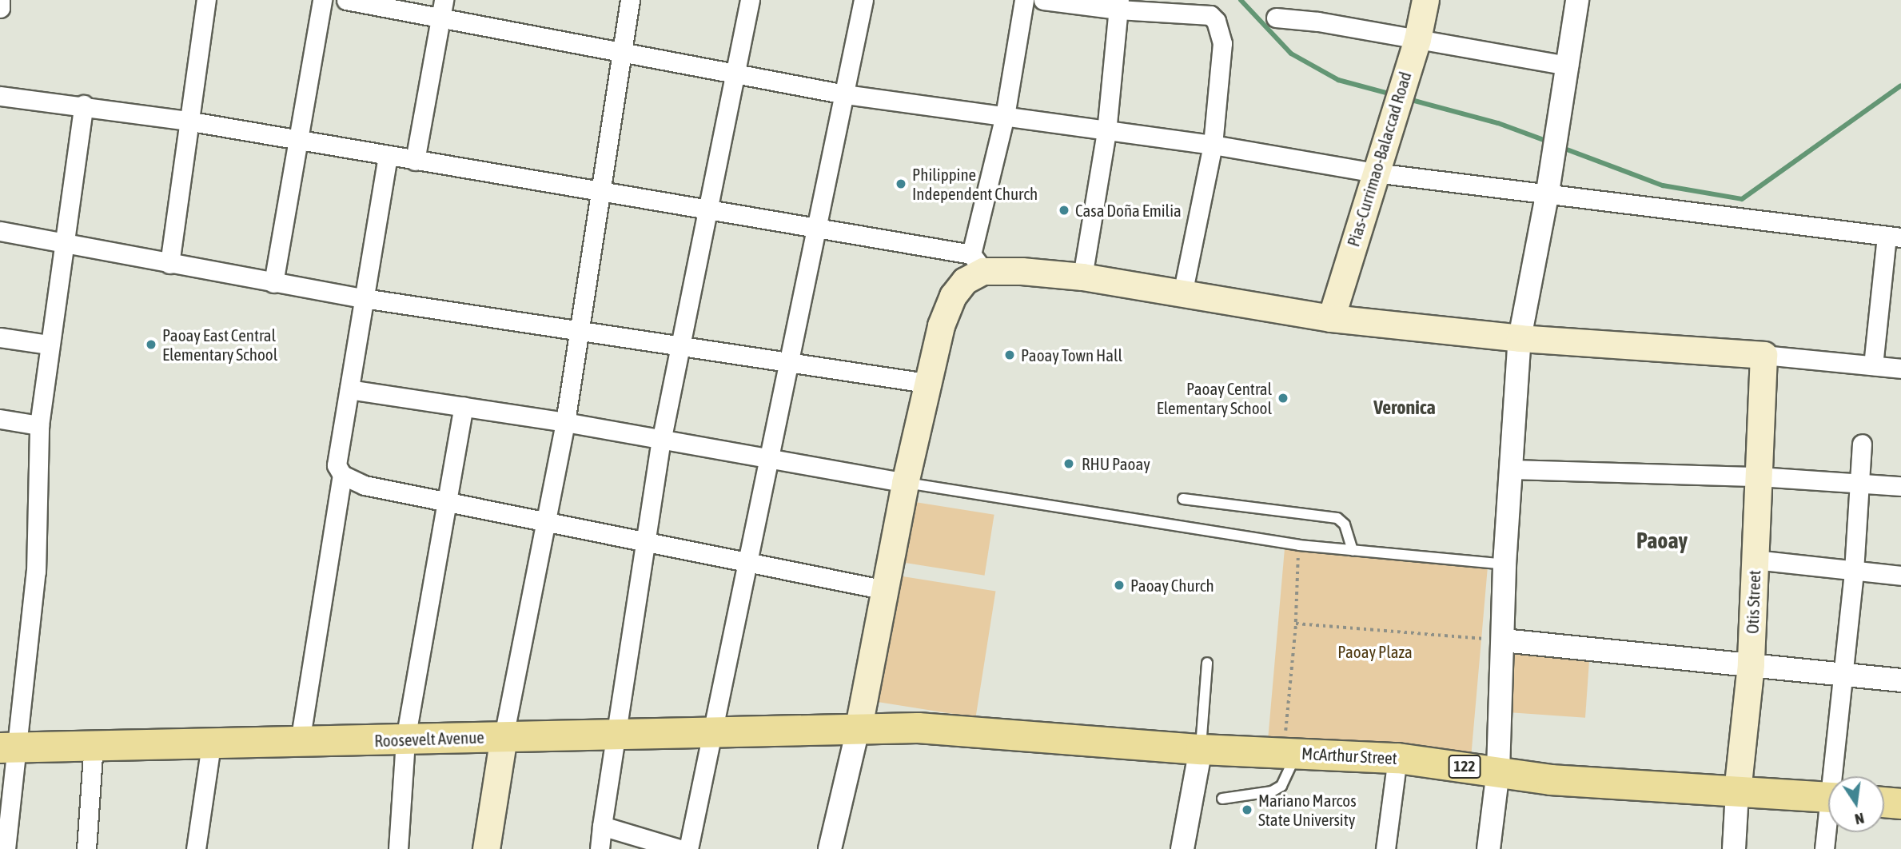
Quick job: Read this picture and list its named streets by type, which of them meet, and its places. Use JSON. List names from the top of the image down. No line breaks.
{"streets":{"main road":["Pias-Currimao-Balaccad Road","Otis Street","Roosevelt Avenue","McArthur Street","122"]},"crossings":[["Otis Street","McArthur Street"],["Roosevelt Avenue","McArthur Street"]],"districts":["Veronica","Paoay"],"parks":["Paoay Plaza"],"places":["Philippine Independent Church","Casa Doña Emilia","Paoay East Central Elementary School","Paoay Town Hall","Paoay Central Elementary School","RHU Paoay","Paoay Church","Mariano Marcos State University"],"north":"bottom"}
